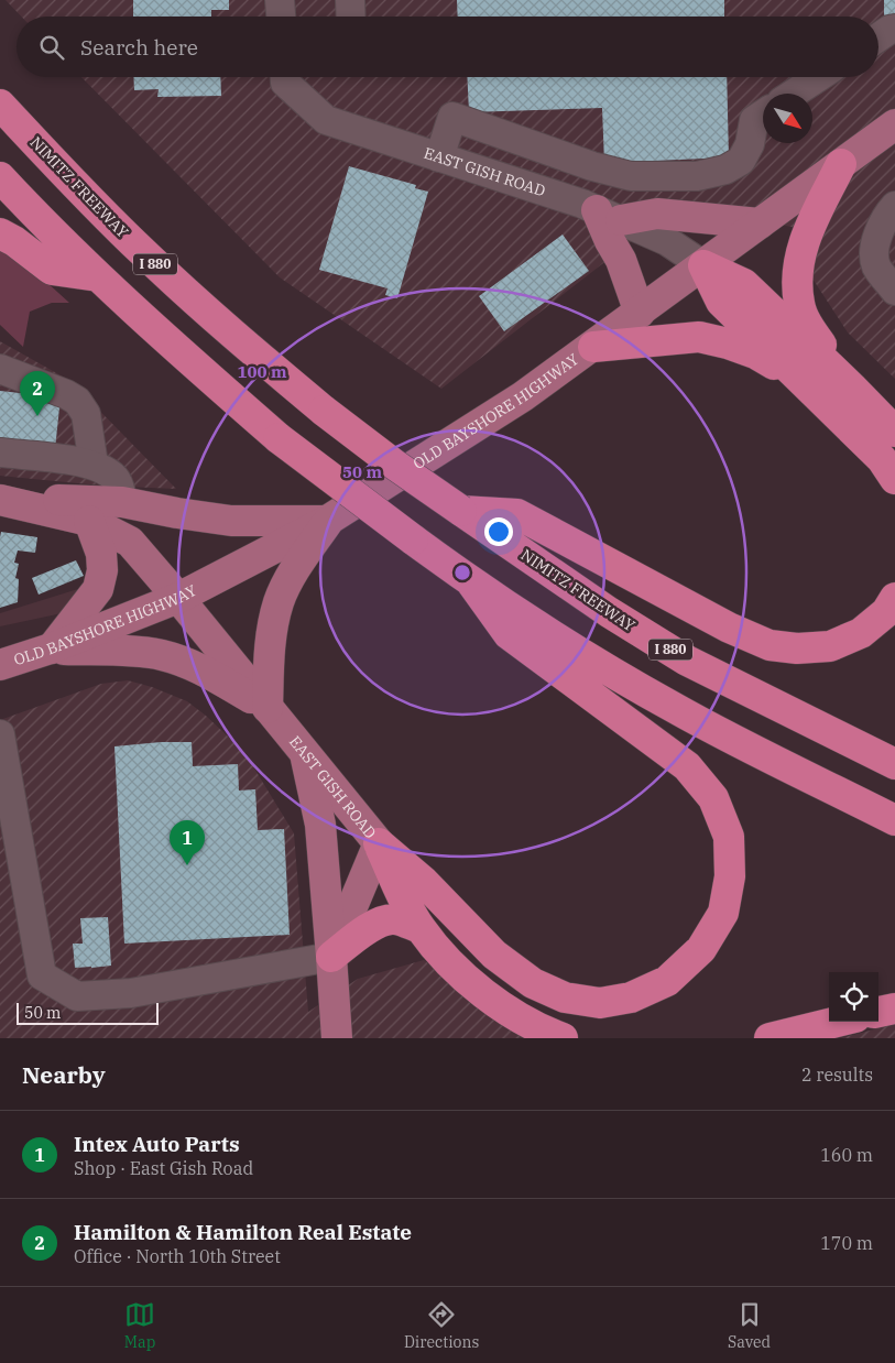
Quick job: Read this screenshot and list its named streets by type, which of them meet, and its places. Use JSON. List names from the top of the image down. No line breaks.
{"streets":{"highway":["NIMITZ FREEWAY","I 880"],"main road":["EAST GISH ROAD","OLD BAYSHORE HIGHWAY"]},"crossings":[["EAST GISH ROAD","OLD BAYSHORE HIGHWAY"]],"scale_bar":"50 m","north":"bottom right","page":{"search":"Search here","pins":["2","1"],"scale":"50 m","heading":["Nearby","2 results"],"list":[{"mark":"1","name":"Intex Auto Parts","note":"Shop · East Gish Road","value":"160 m"},{"mark":"2","name":"Hamilton & Hamilton Real Estate","note":"Office · North 10th Street","value":"170 m"}],"nav":["Map","Directions","Saved"]},"rings":["100 m","50 m"]}
